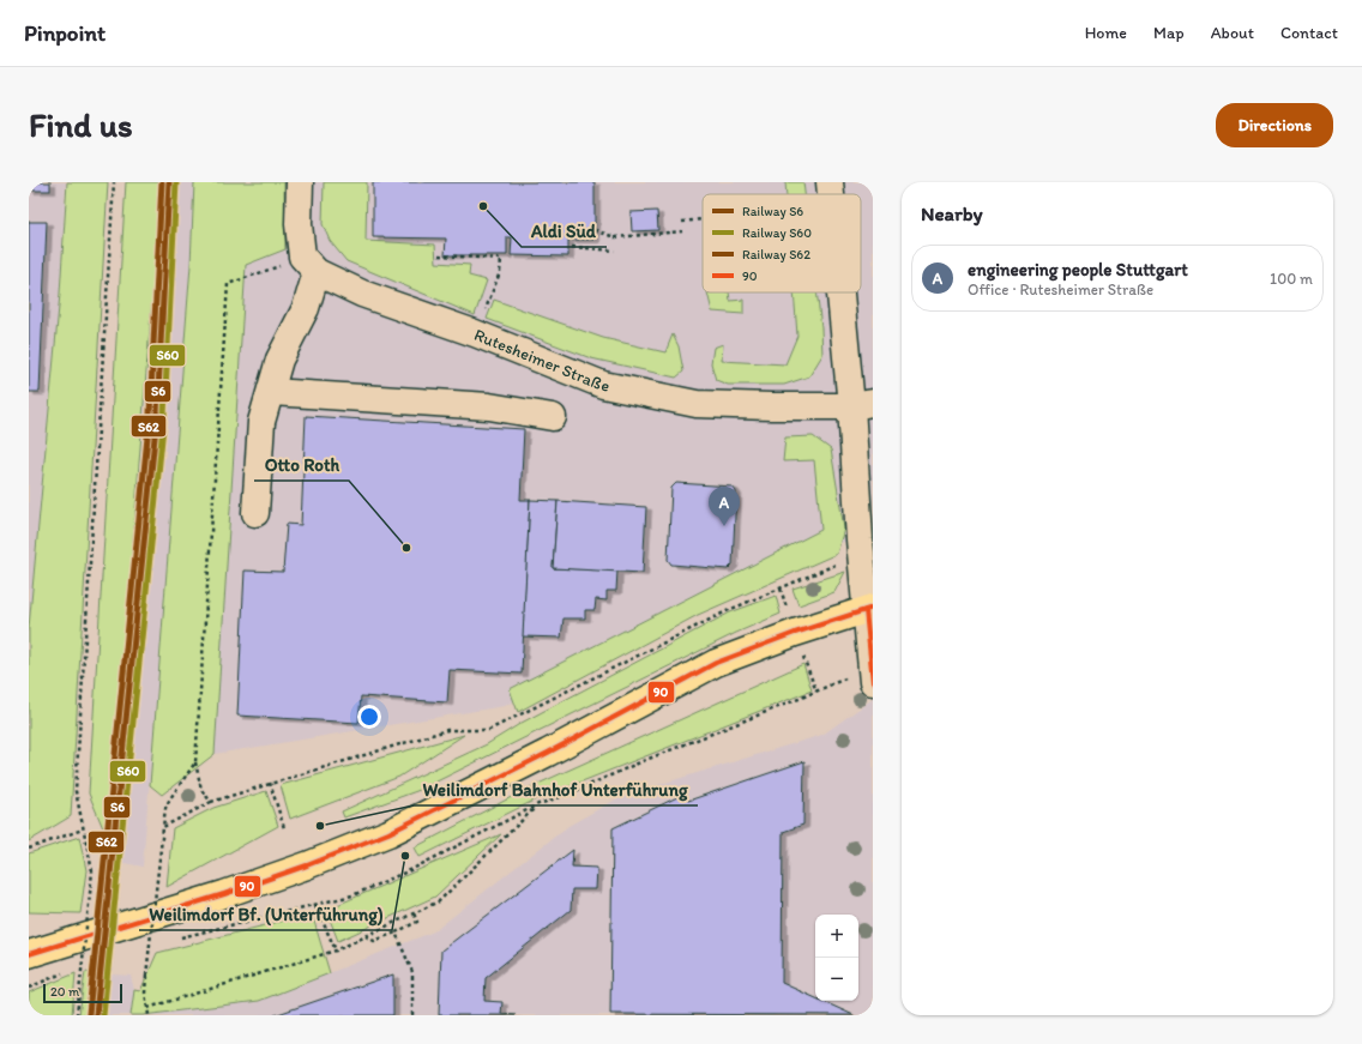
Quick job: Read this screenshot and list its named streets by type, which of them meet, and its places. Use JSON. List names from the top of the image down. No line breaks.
{"streets":{"street":["Rutesheimer Straße"]},"places":["Aldi Süd","Otto Roth","Weilimdorf Bahnhof Unterführung","Weilimdorf Bf. (Unterführung)"],"lines":["rail line S6","rail line S60","rail line S62","transit line 90"],"legend":["Railway S6","Railway S60","Railway S62","90"],"scale_bar":"20 m","page":{"header":"Pinpoint","nav":["Home","Map","About","Contact"],"buttons":"Directions","title":"Find us","heading":"Nearby","list":[{"mark":"A","name":"engineering people Stuttgart","note":"Office · Rutesheimer Straße","value":"100 m"}],"pins":"A","map_buttons":["+","−"],"scale":"20 m"}}
